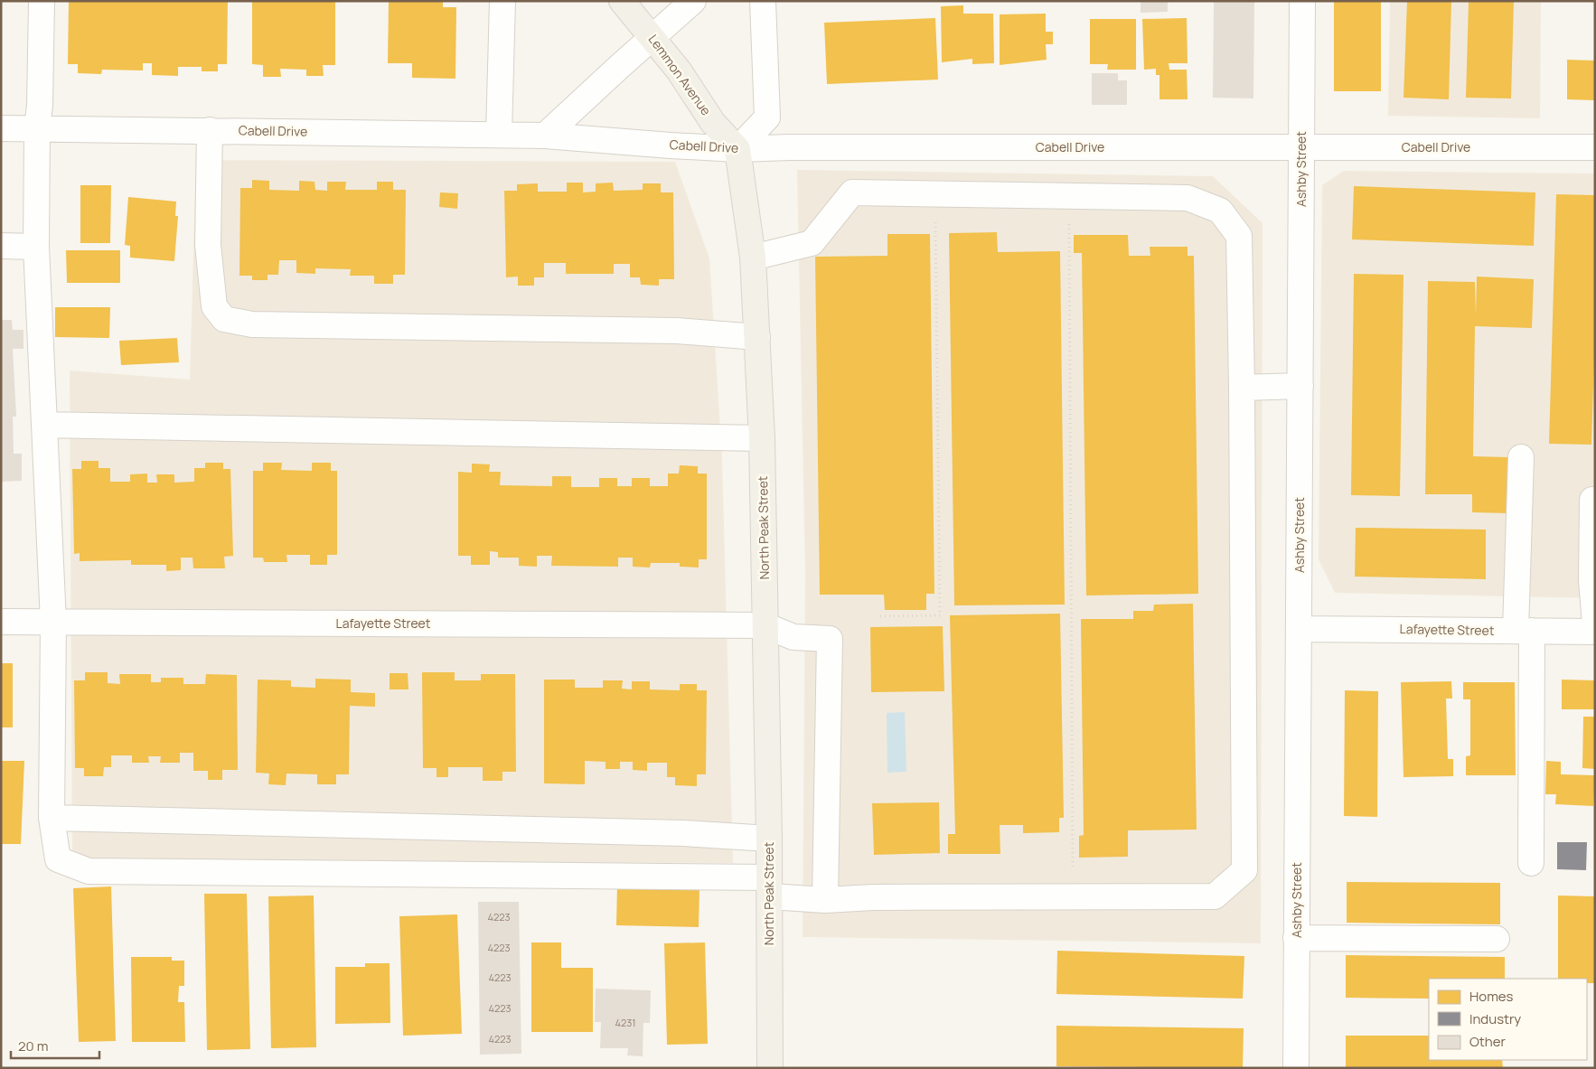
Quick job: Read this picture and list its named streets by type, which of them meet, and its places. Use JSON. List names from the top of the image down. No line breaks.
{"streets":{"main road":["Lemmon Avenue","North Peak Street"],"street":["Cabell Drive","Ashby Street","Lafayette Street"]},"crossings":[["Lemmon Avenue","Cabell Drive"],["Lemmon Avenue","North Peak Street"],["Cabell Drive","Ashby Street"],["Cabell Drive","North Peak Street"],["Ashby Street","Lafayette Street"],["North Peak Street","Lafayette Street"]],"house_numbers":["4223","4223","4223","4223","4231","4223"],"legend":["Homes","Industry","Other"],"scale_bar":"20 m"}
